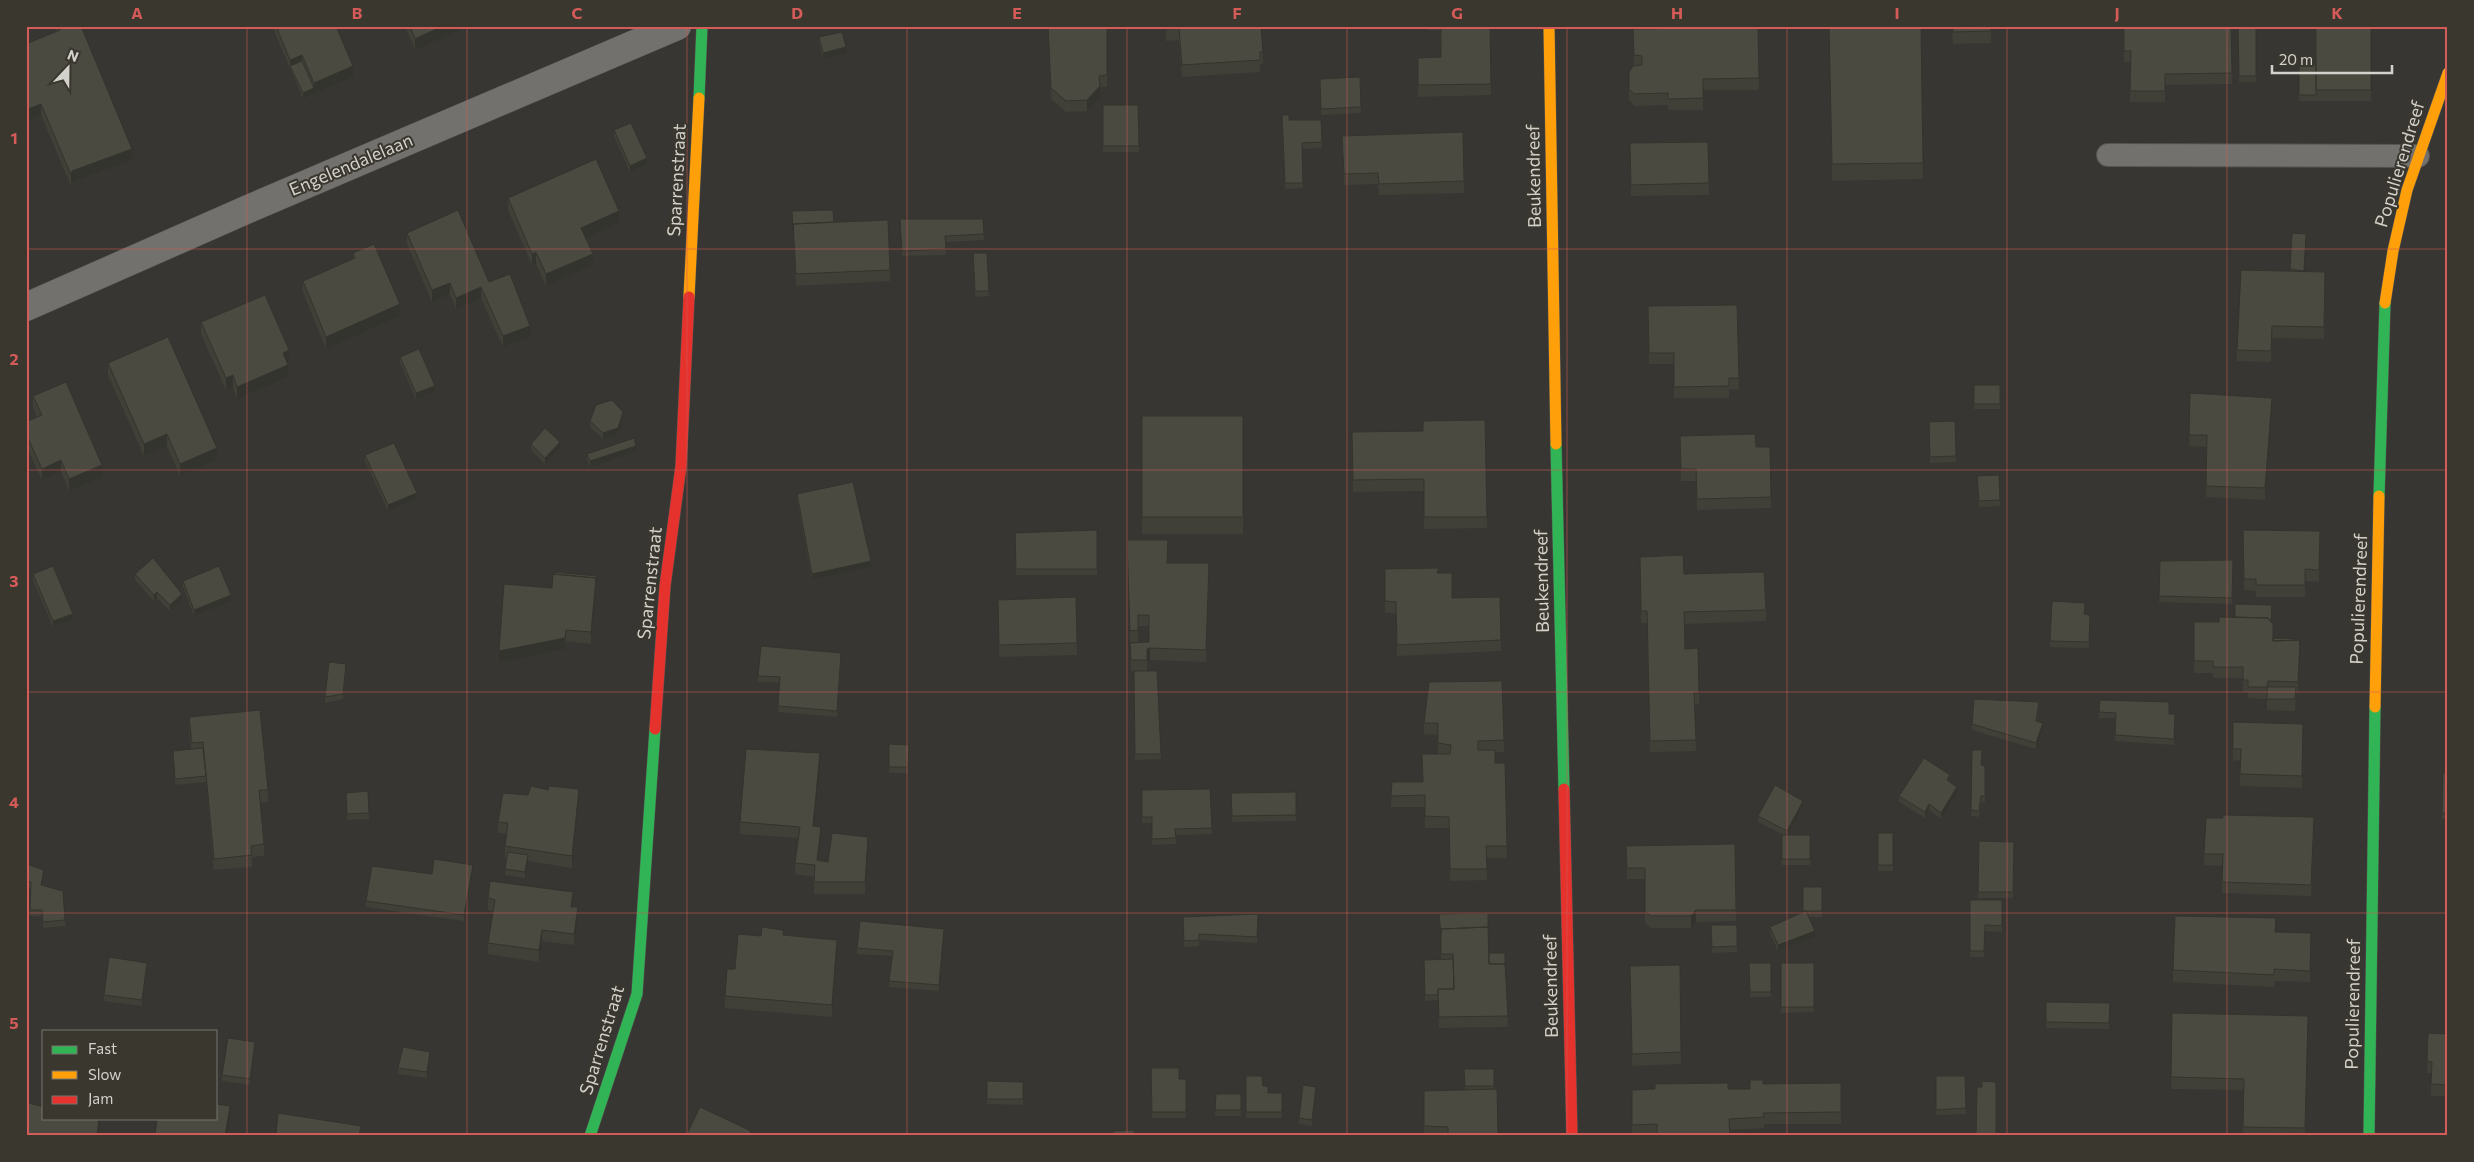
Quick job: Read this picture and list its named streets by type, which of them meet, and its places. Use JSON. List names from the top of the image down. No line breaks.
{"streets":{"street":["Populierendreef","Engelendalelaan","Beukendreef","Sparrenstraat"]},"legend":["Fast","Slow","Jam"],"scale_bar":"20 m","north":"top","grid":{"columns":["A","B","C","D","E","F","G","H","I","J","K"],"rows":["1","2","3","4","5"]}}
